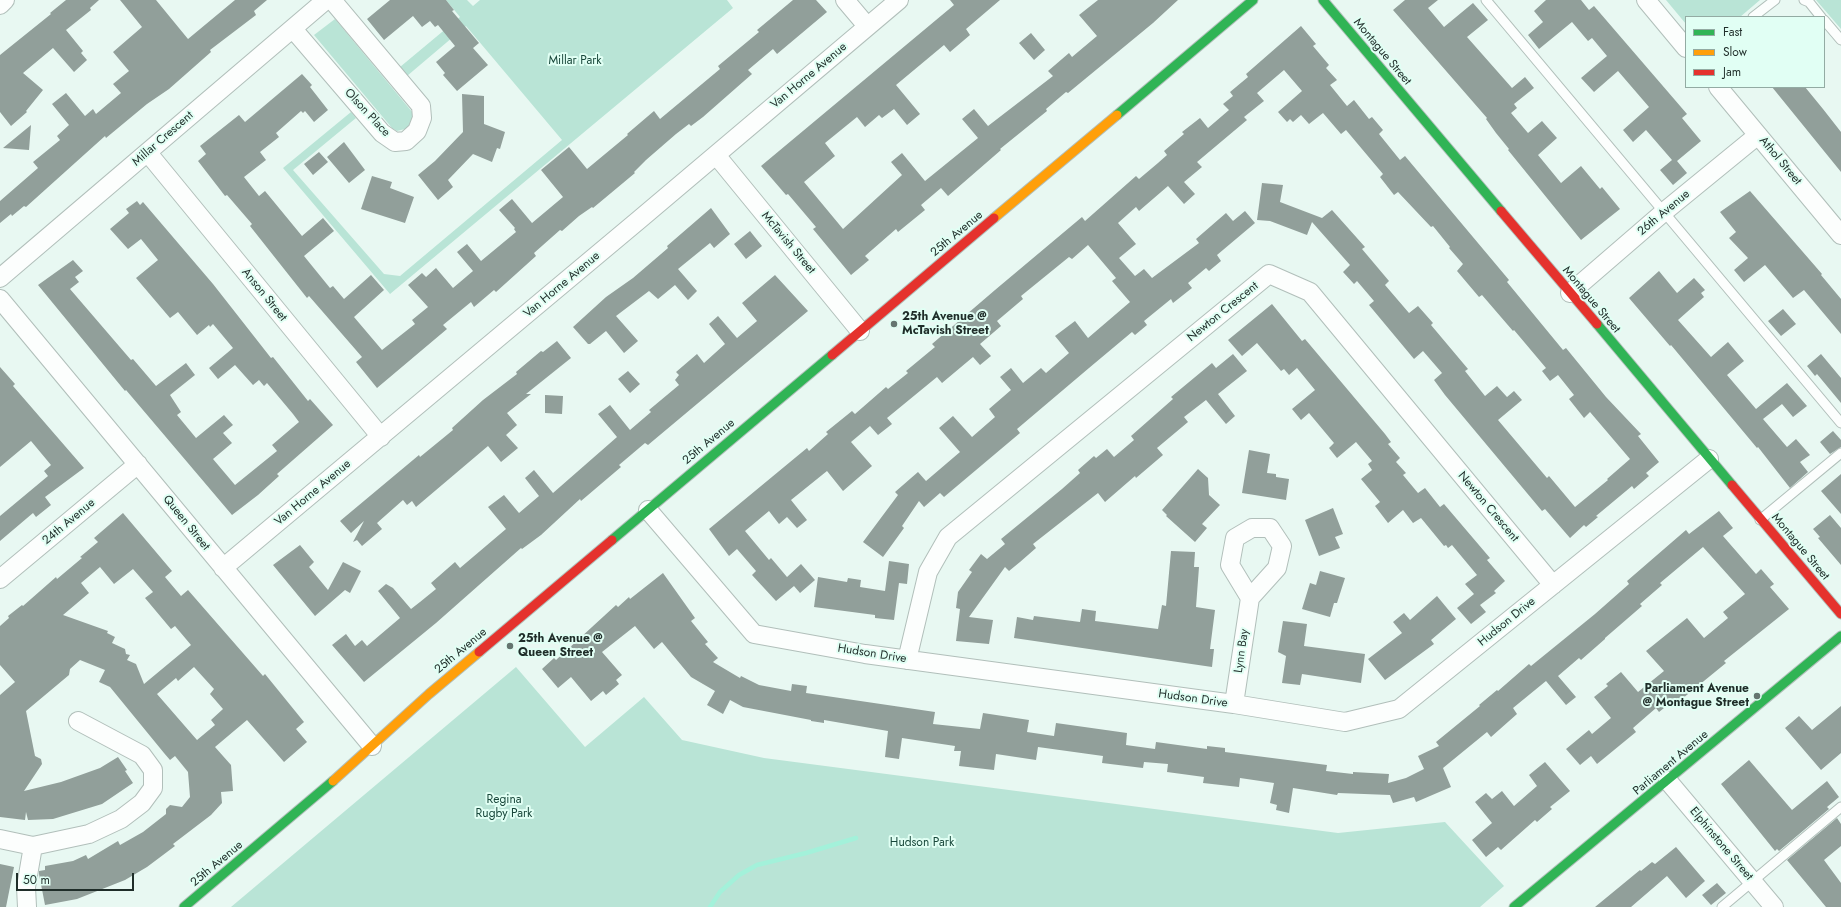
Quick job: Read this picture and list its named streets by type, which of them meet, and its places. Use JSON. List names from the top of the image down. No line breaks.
{"streets":{"street":["Montague Street","Van Horne Avenue","Olson Place","Millar Crescent","Athol Street","26th Avenue","25th Avenue","McTavish Street","Anson Street","Newton Crescent","24th Avenue","Queen Street","Hudson Drive","Lynn Bay","Parliament Avenue","Elphinstone Street"]},"crossings":[["Montague Street","26th Avenue"],["Montague Street","Hudson Drive"],["Van Horne Avenue","McTavish Street"],["Van Horne Avenue","Anson Street"],["Van Horne Avenue","Queen Street"],["Olson Place","Millar Crescent"],["Millar Crescent","Anson Street"],["Athol Street","26th Avenue"],["25th Avenue","McTavish Street"],["25th Avenue","Queen Street"],["25th Avenue","Hudson Drive"],["Newton Crescent","Hudson Drive"],["24th Avenue","Queen Street"],["Hudson Drive","Lynn Bay"],["Parliament Avenue","Elphinstone Street"]],"parks":["Millar Park","Regina Rugby Park","Hudson Park"],"places":["25th Avenue @ McTavish Street","25th Avenue @ Queen Street","Parliament Avenue @ Montague Street"],"legend":["Fast","Slow","Jam"],"scale_bar":"50 m"}
